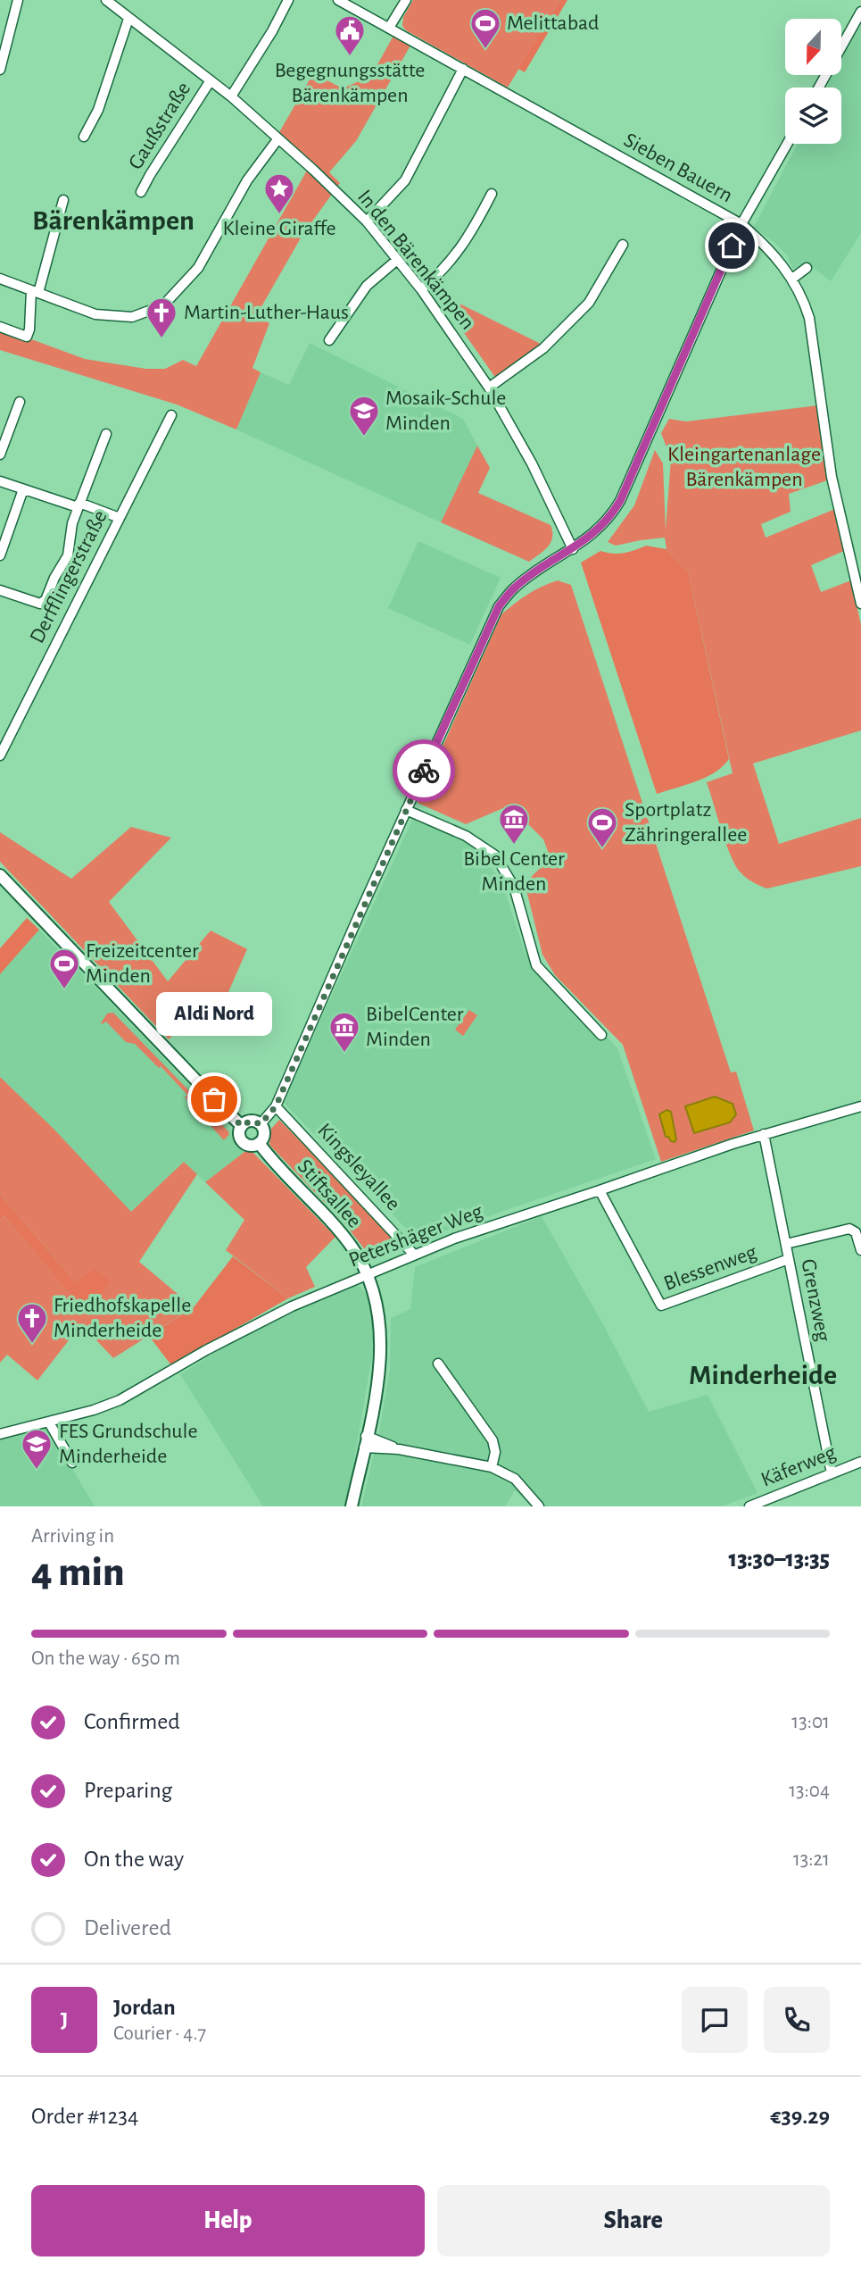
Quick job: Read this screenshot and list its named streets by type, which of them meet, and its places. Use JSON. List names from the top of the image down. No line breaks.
{"streets":{"main road":["Stiftsallee"],"street":["Gaußstraße","Sieben Bauern","In den Bärenkämpen","Derfflingerstraße","Kingsleyallee","Petershäger Weg","Blessenweg","Grenzweg","Käferweg"]},"crossings":[["Gaußstraße","In den Bärenkämpen"],["Kingsleyallee","Petershäger Weg"],["Stiftsallee","Petershäger Weg"],["Petershäger Weg","Blessenweg"],["Petershäger Weg","Grenzweg"],["Blessenweg","Grenzweg"],["Grenzweg","Käferweg"]],"districts":["Bärenkämpen","Minderheide"],"parks":["Kleingartenanlage Bärenkämpen"],"places":{"sports":["Melittabad","Sportplatz Zähringerallee","Freizeitcenter Minden"],"public building":["Begegnungsstätte Bärenkämpen"],"place":["Kleine Giraffe"],"church":["Martin-Luther-Haus","Friedhofskapelle Minderheide"],"school or university":["Mosaik-Schule Minden","FES Grundschule Minderheide"],"museum":["Bibel Center Minden","BibelCenter Minden"],"other":["Aldi Nord"]},"north":"bottom","page":{"bubble":"Aldi Nord","heading":["4 min","Arriving in","13:30–13:35"],"panel":["Jordan","Courier · 4.7","Order #1234","€39.29"],"bar":"On the way · 650 m","list":[["Confirmed","13:01"],["Preparing","13:04"],["On the way","13:21"],"Delivered"],"round":"J","buttons":["Help","Share"]}}
